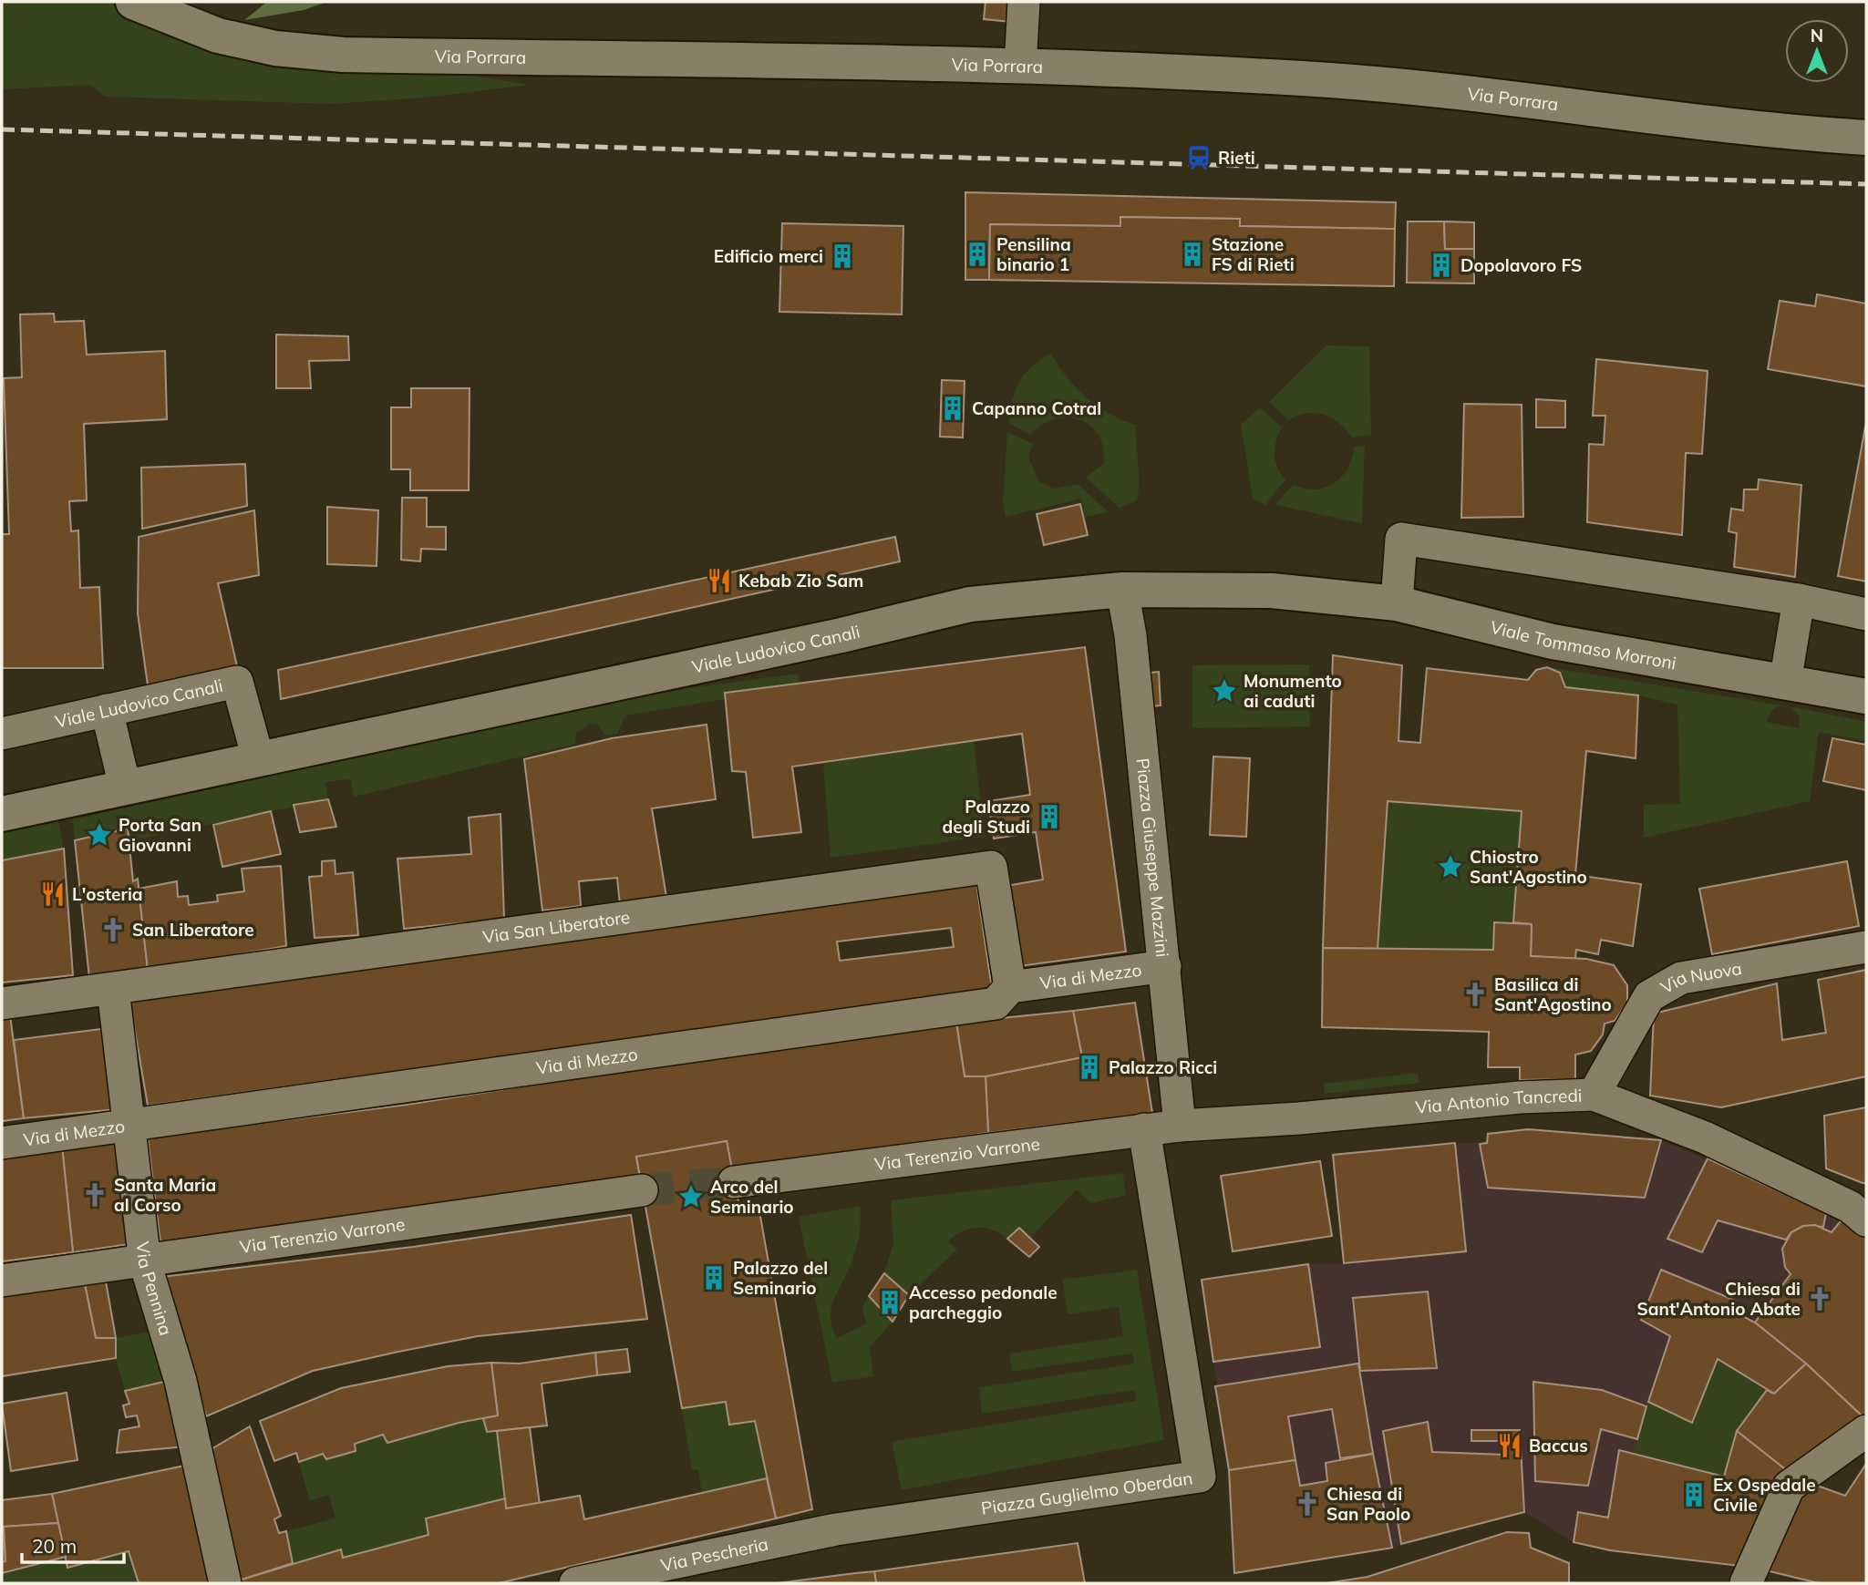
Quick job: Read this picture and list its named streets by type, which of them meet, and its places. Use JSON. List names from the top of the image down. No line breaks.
{"streets":{"street":["Via Porrara","Viale Tommaso Morroni","Viale Ludovico Canali","Piazza Giuseppe Mazzini","Via San Liberatore","Via di Mezzo","Via Nuova","Via Antonio Tancredi","Via Terenzio Varrone","Via Pennina","Piazza Guglielmo Oberdan","Via Pescheria"]},"crossings":[["Viale Tommaso Morroni","Viale Ludovico Canali"],["Viale Ludovico Canali","Piazza Giuseppe Mazzini"],["Piazza Giuseppe Mazzini","Via di Mezzo"],["Piazza Giuseppe Mazzini","Via Antonio Tancredi"],["Piazza Giuseppe Mazzini","Via Terenzio Varrone"],["Via San Liberatore","Via di Mezzo"],["Via San Liberatore","Via Pennina"],["Via di Mezzo","Via Pennina"],["Via Nuova","Via Antonio Tancredi"],["Via Antonio Tancredi","Via Terenzio Varrone"],["Via Terenzio Varrone","Via Pennina"],["Via Terenzio Varrone","Piazza Guglielmo Oberdan"],["Piazza Guglielmo Oberdan","Via Pescheria"]],"places":{"station":["Rieti"],"building":["Pensilina binario 1","Stazione FS di Rieti","Edificio merci","Dopolavoro FS","Capanno Cotral","Palazzo degli Studi","Palazzo Ricci","Palazzo del Seminario","Accesso pedonale parcheggio","Ex Ospedale Civile"],"restaurant":["Kebab Zio Sam","L'osteria","Baccus"],"place":["Monumento ai caduti","Porta San Giovanni","Chiostro Sant'Agostino","Arco del Seminario"],"church":["San Liberatore","Basilica di Sant'Agostino","Santa Maria al Corso","Chiesa di Sant'Antonio Abate","Chiesa di San Paolo"]},"scale_bar":"20 m","north":"top"}
